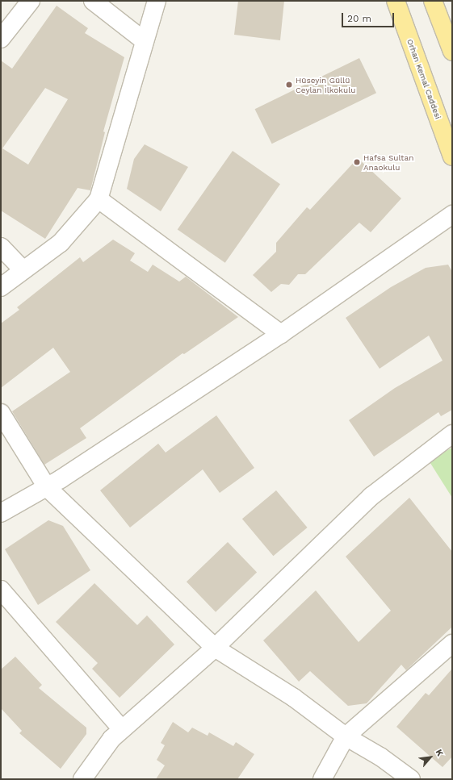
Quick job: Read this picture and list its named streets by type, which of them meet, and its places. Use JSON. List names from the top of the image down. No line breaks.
{"streets":{"main road":["Orhan Kemal Caddesi"]},"places":["Hüseyin Güllü Ceylan İlkokulu","Hafsa Sultan Anaokulu"],"scale_bar":"20 m","north":"top right"}
